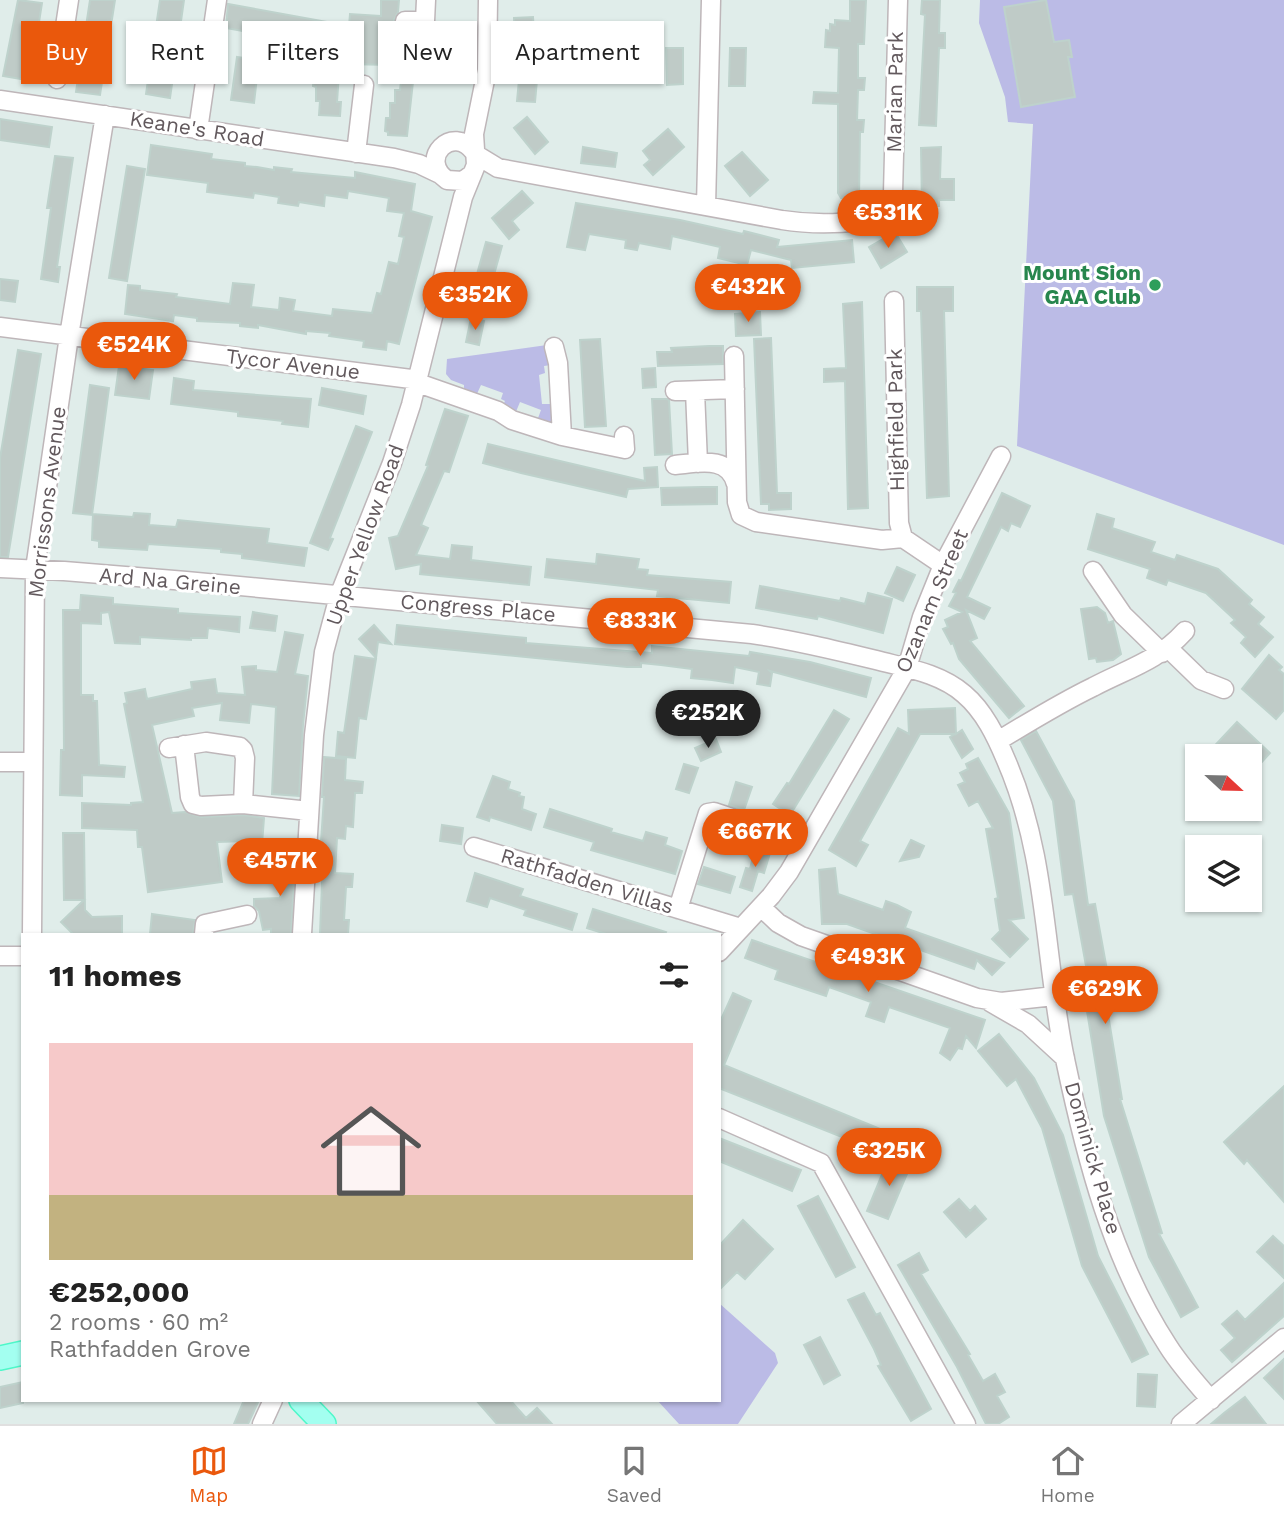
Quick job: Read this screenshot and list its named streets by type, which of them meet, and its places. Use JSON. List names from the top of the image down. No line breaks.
{"streets":{"street":["Marian Park","Keane's Road","Tycor Avenue","Highfield Park","Morrissons Avenue","Upper Yellow Road","Ard Na Greine","Ozanam Street","Congress Place","Rathfadden Villas","Dominick Place"]},"crossings":[["Marian Park","Keane's Road"],["Marian Park","Upper Yellow Road"],["Keane's Road","Morrissons Avenue"],["Keane's Road","Upper Yellow Road"],["Tycor Avenue","Morrissons Avenue"],["Tycor Avenue","Upper Yellow Road"],["Morrissons Avenue","Ard Na Greine"],["Upper Yellow Road","Ard Na Greine"],["Upper Yellow Road","Congress Place"],["Ard Na Greine","Congress Place"],["Ozanam Street","Congress Place"],["Ozanam Street","Rathfadden Villas"],["Ozanam Street","Dominick Place"],["Congress Place","Dominick Place"]],"places":["Mount Sion GAA Club"],"north":"right","page":{"chip":["Buy","Rent","Filters","New","Apartment"],"price":["€531K","€432K","€352K","€524K","€833K","€252K","€667K","€457K","€493K","€629K","€325K"],"heading":"11 homes","list":[{"name":"€252,000","note":"2 rooms · 60 m² · Rathfadden Grove"}],"tabs":["Map","Saved","Home"]}}
